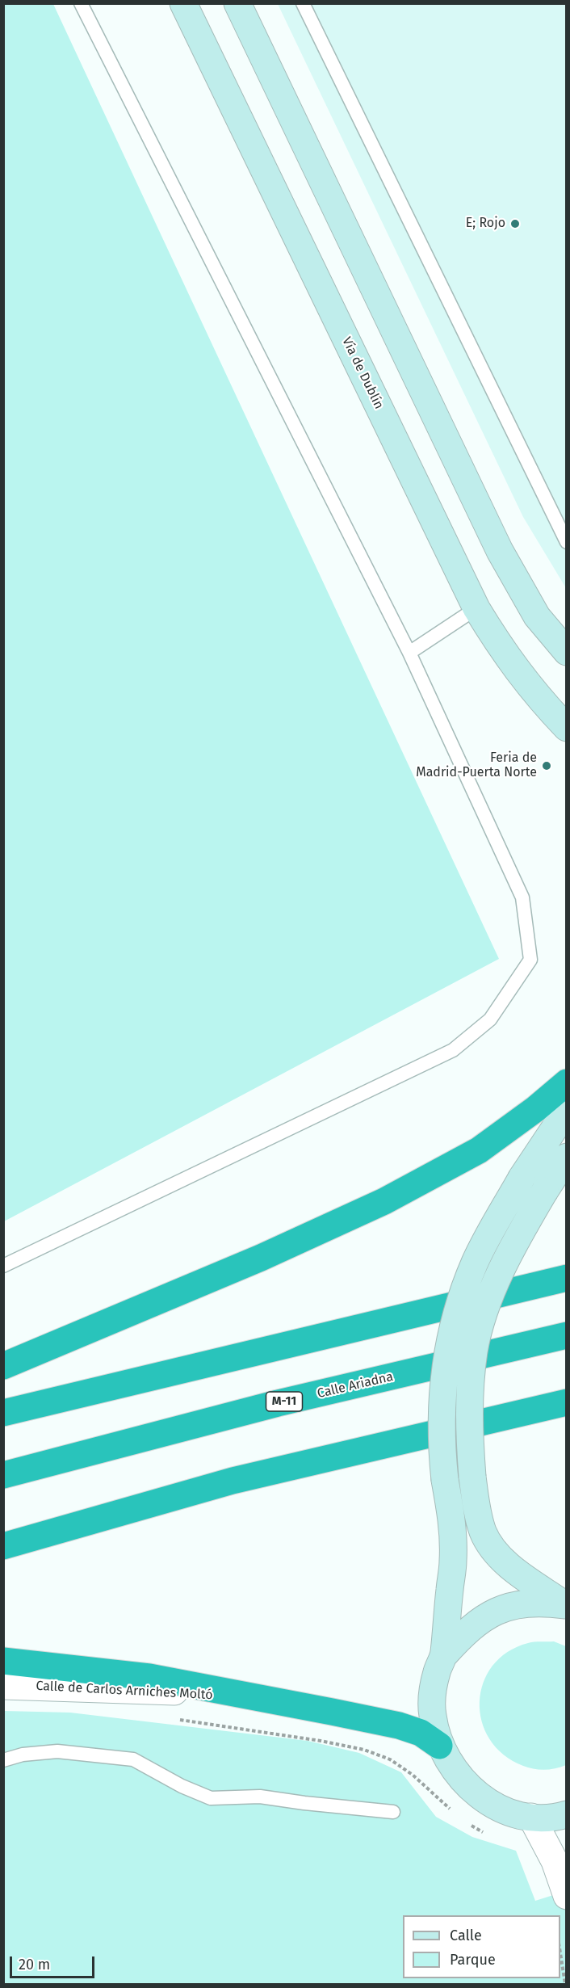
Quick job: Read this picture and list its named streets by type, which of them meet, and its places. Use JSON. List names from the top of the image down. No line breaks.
{"streets":{"highway":["Calle Ariadna","M-11"],"street":["Vía de Dublín","Calle de Carlos Arniches Moltó"]},"places":["E; Rojo","Feria de Madrid-Puerta Norte"],"legend":["Calle","Parque"],"scale_bar":"20 m"}
